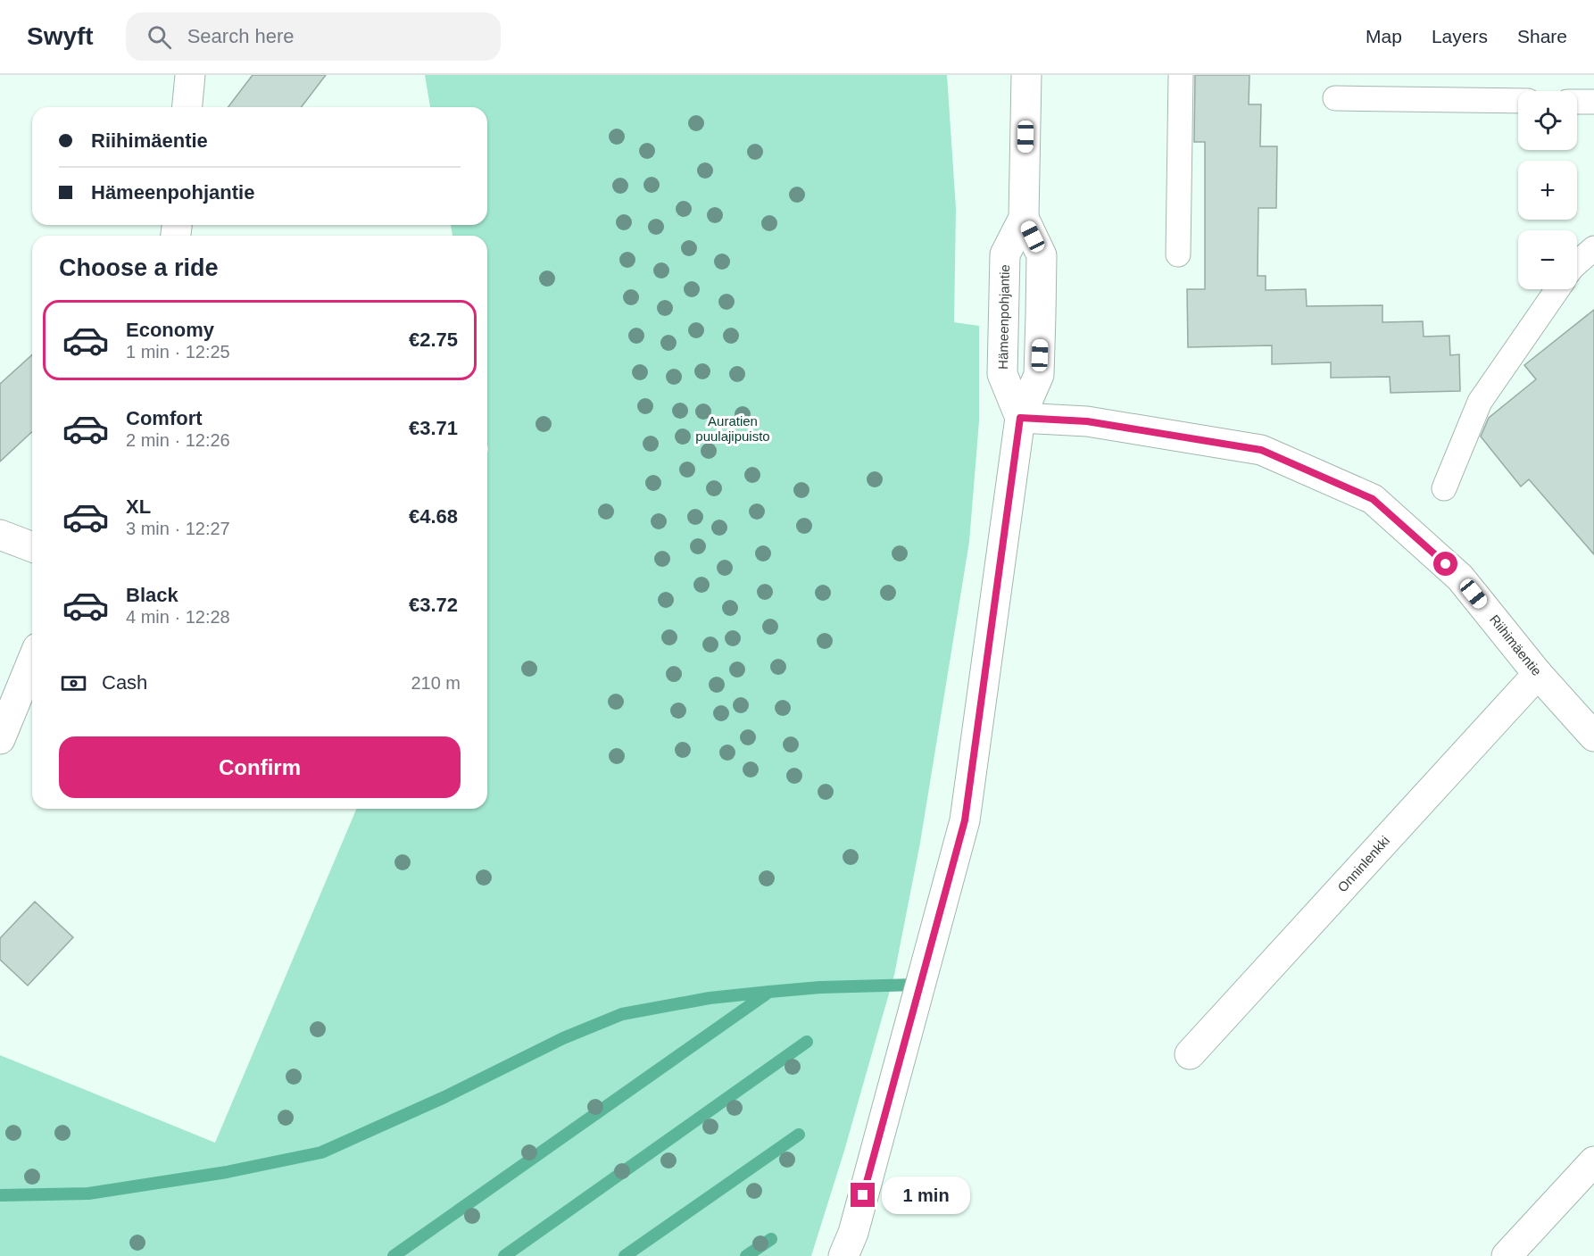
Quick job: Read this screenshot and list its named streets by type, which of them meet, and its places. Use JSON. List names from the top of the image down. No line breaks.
{"streets":{"street":["Hämeenpohjantie","Riihimäentie","Onninlenkki"]},"crossings":[["Hämeenpohjantie","Riihimäentie"],["Riihimäentie","Onninlenkki"]],"parks":["Auratien puulajipuisto"],"page":{"header":"Swyft","search":"Search here","nav":["Map","Layers","Share"],"map_buttons":["+","−"],"banner":["Riihimäentie","Hämeenpohjantie"],"heading":"Choose a ride","list":[{"name":"Economy","note":"1 min · 12:25","value":"€2.75"},{"name":"Comfort","note":"2 min · 12:26","value":"€3.71"},{"name":"XL","note":"3 min · 12:27","value":"€4.68"},{"name":"Black","note":"4 min · 12:28","value":"€3.72"}],"pay":["Cash","210 m"],"buttons":"Confirm","bubble":"1 min"}}
